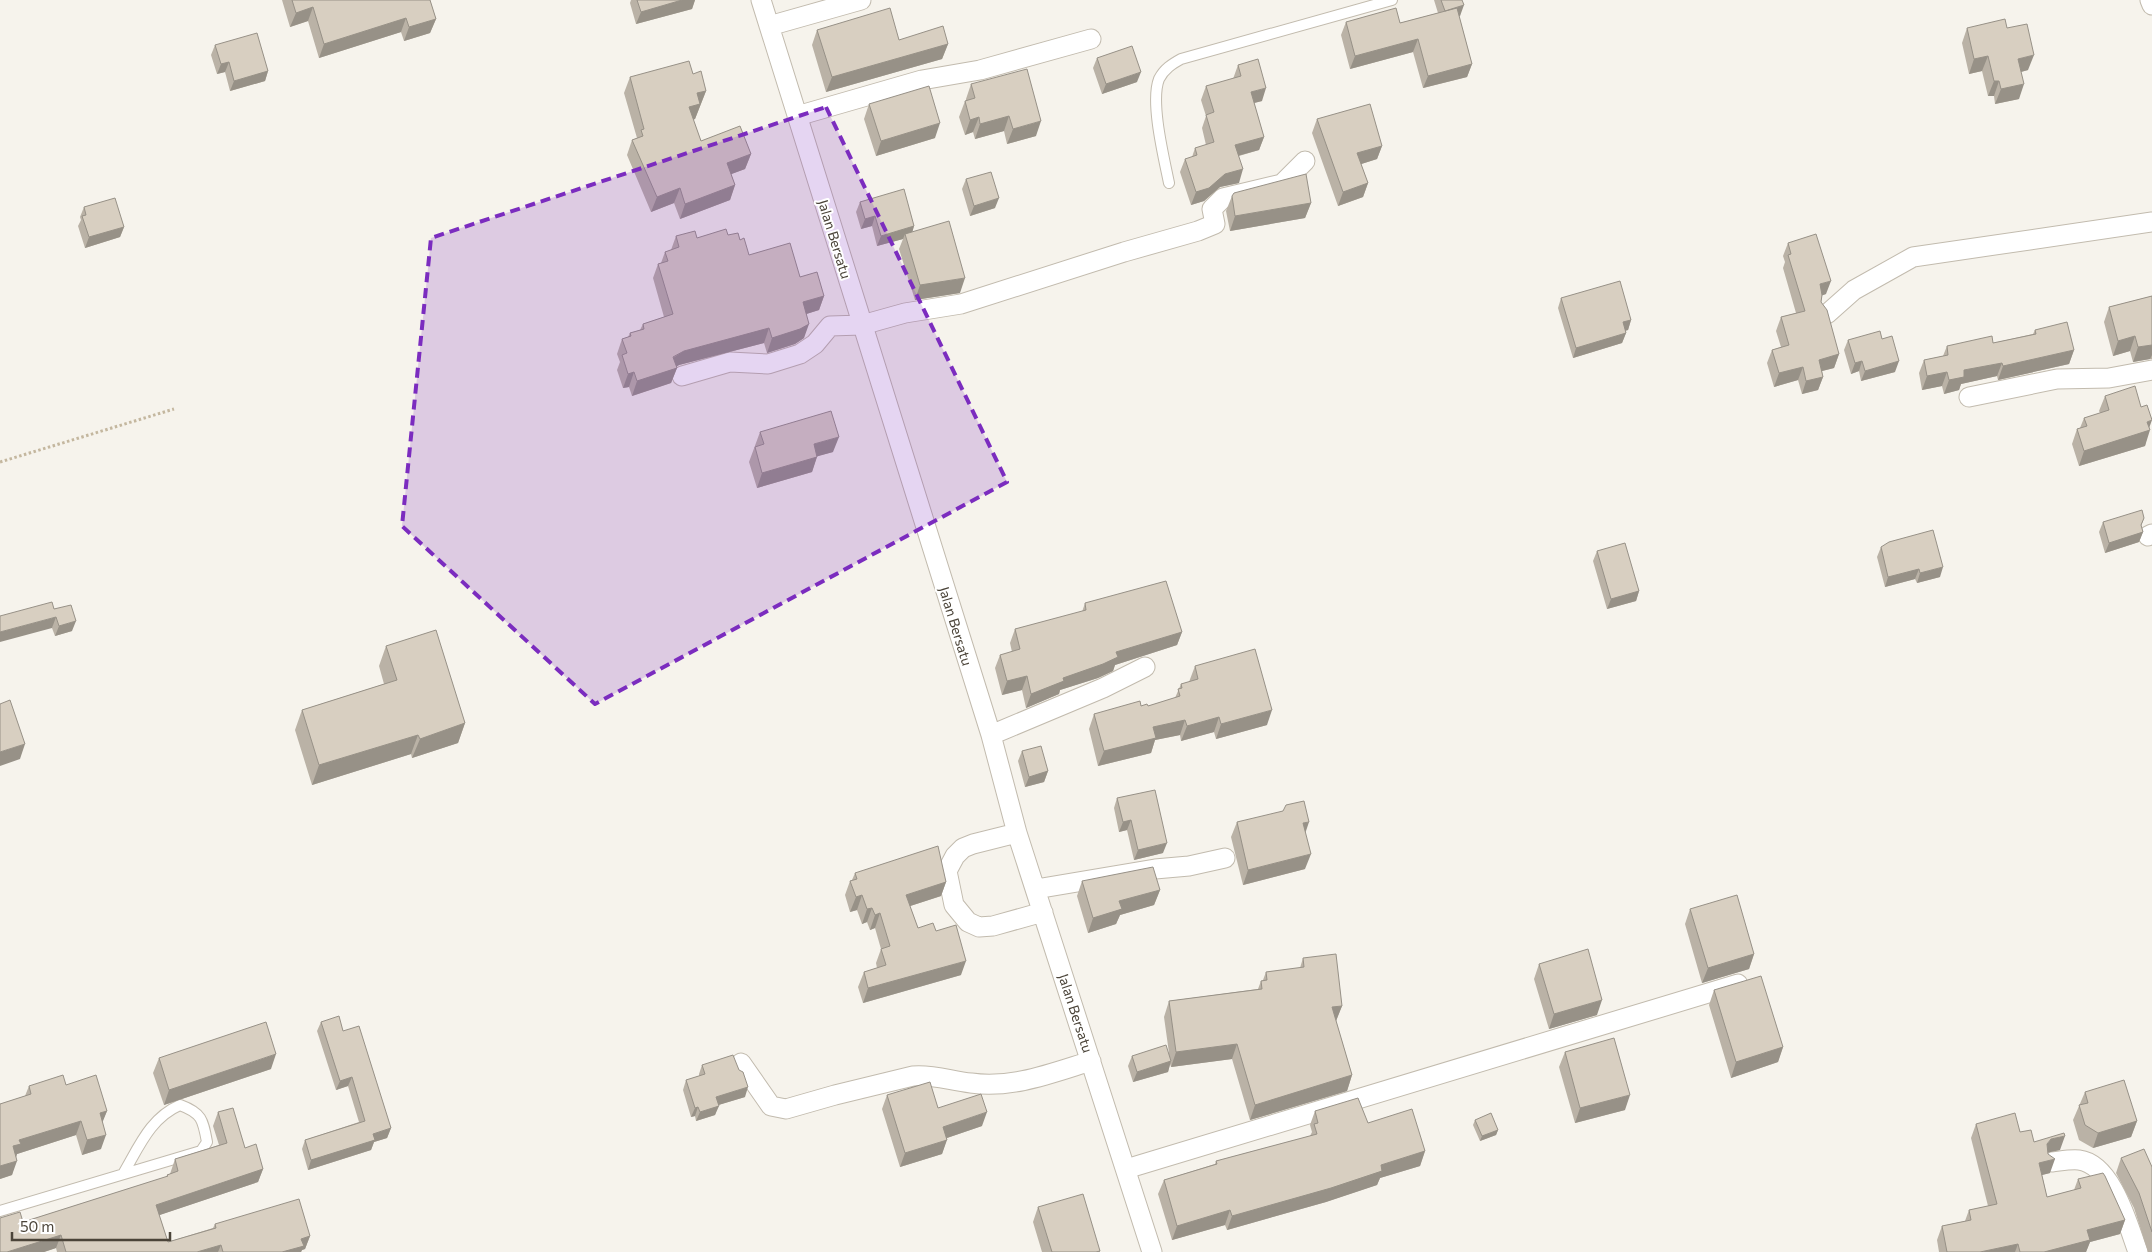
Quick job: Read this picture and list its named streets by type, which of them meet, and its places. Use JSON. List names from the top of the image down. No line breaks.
{"streets":{"street":["Jalan Bersatu"]},"scale_bar":"50 m"}
